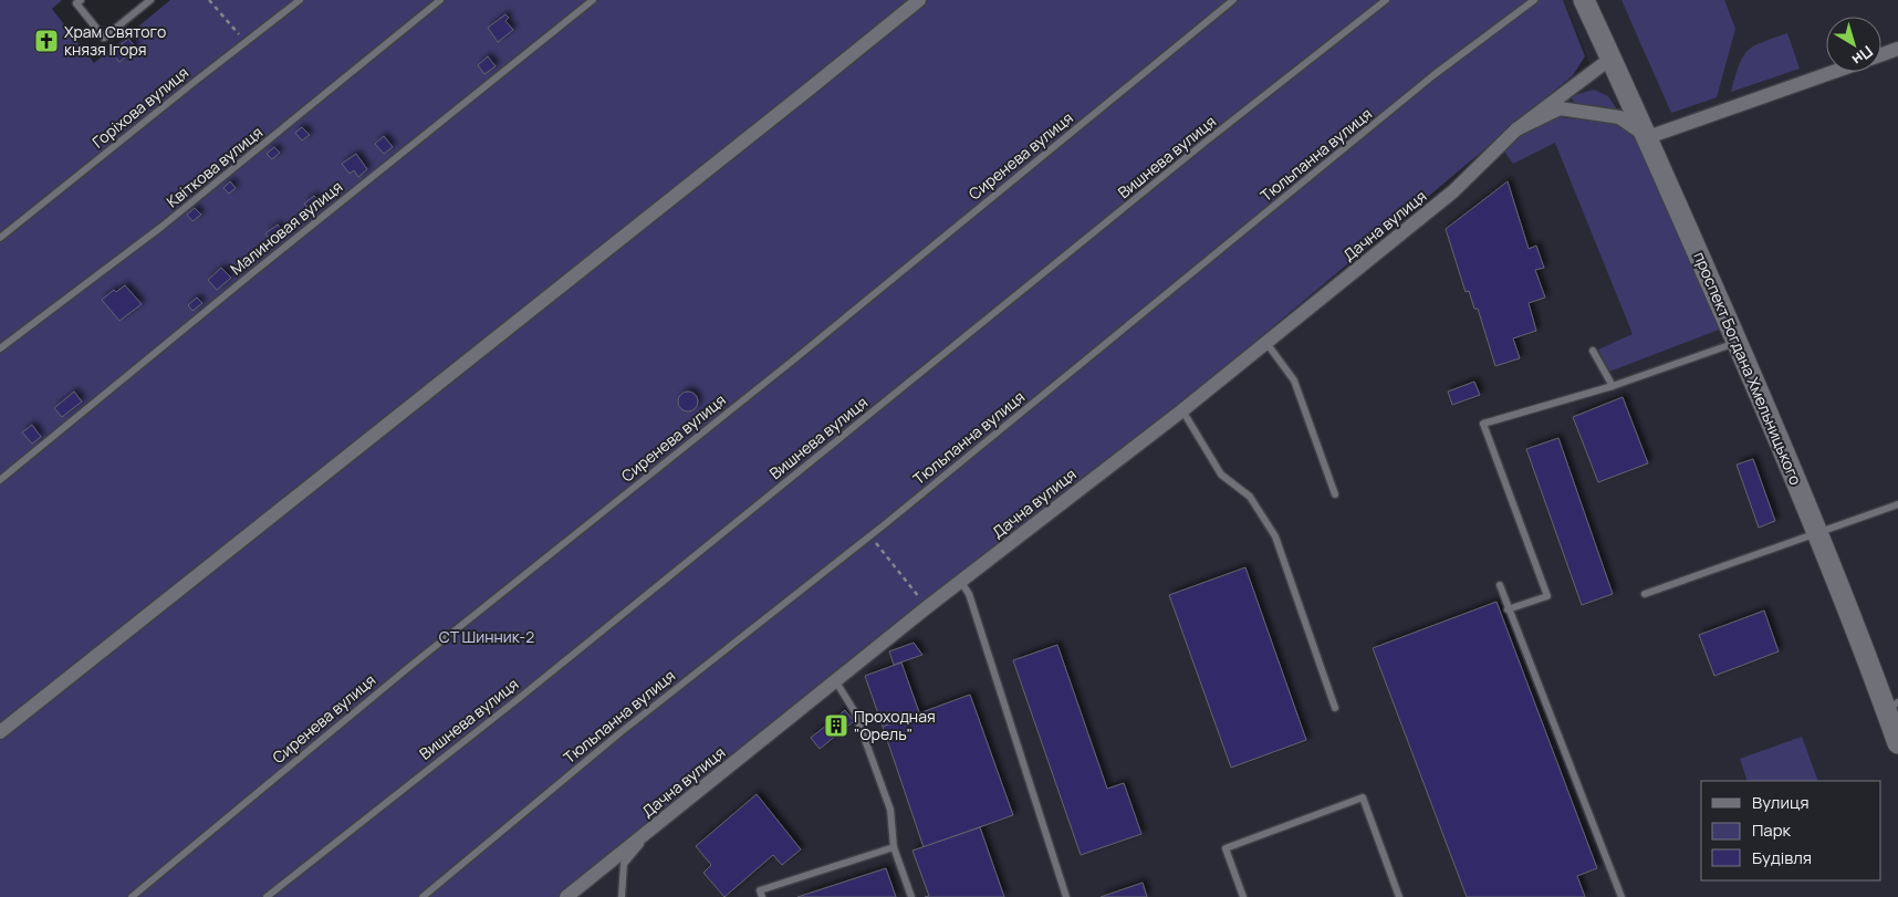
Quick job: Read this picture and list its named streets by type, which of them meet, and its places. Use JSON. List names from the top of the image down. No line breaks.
{"streets":{"main road":["проспект Богдана Хмельницького"],"street":["Дачна вулиця"],"lane":["Горіхова вулиця","Тюльпанна вулиця","Сиренева вулиця","Вишнева вулиця","Квіткова вулиця","Малиновая вулиця"]},"parks":["СТ Шинник-2"],"places":{"church":["Храм Святого князя Ігоря"],"building":["Проходная \"Орель\""]},"legend":["Вулиця","Парк","Будівля"],"north":"bottom right"}
